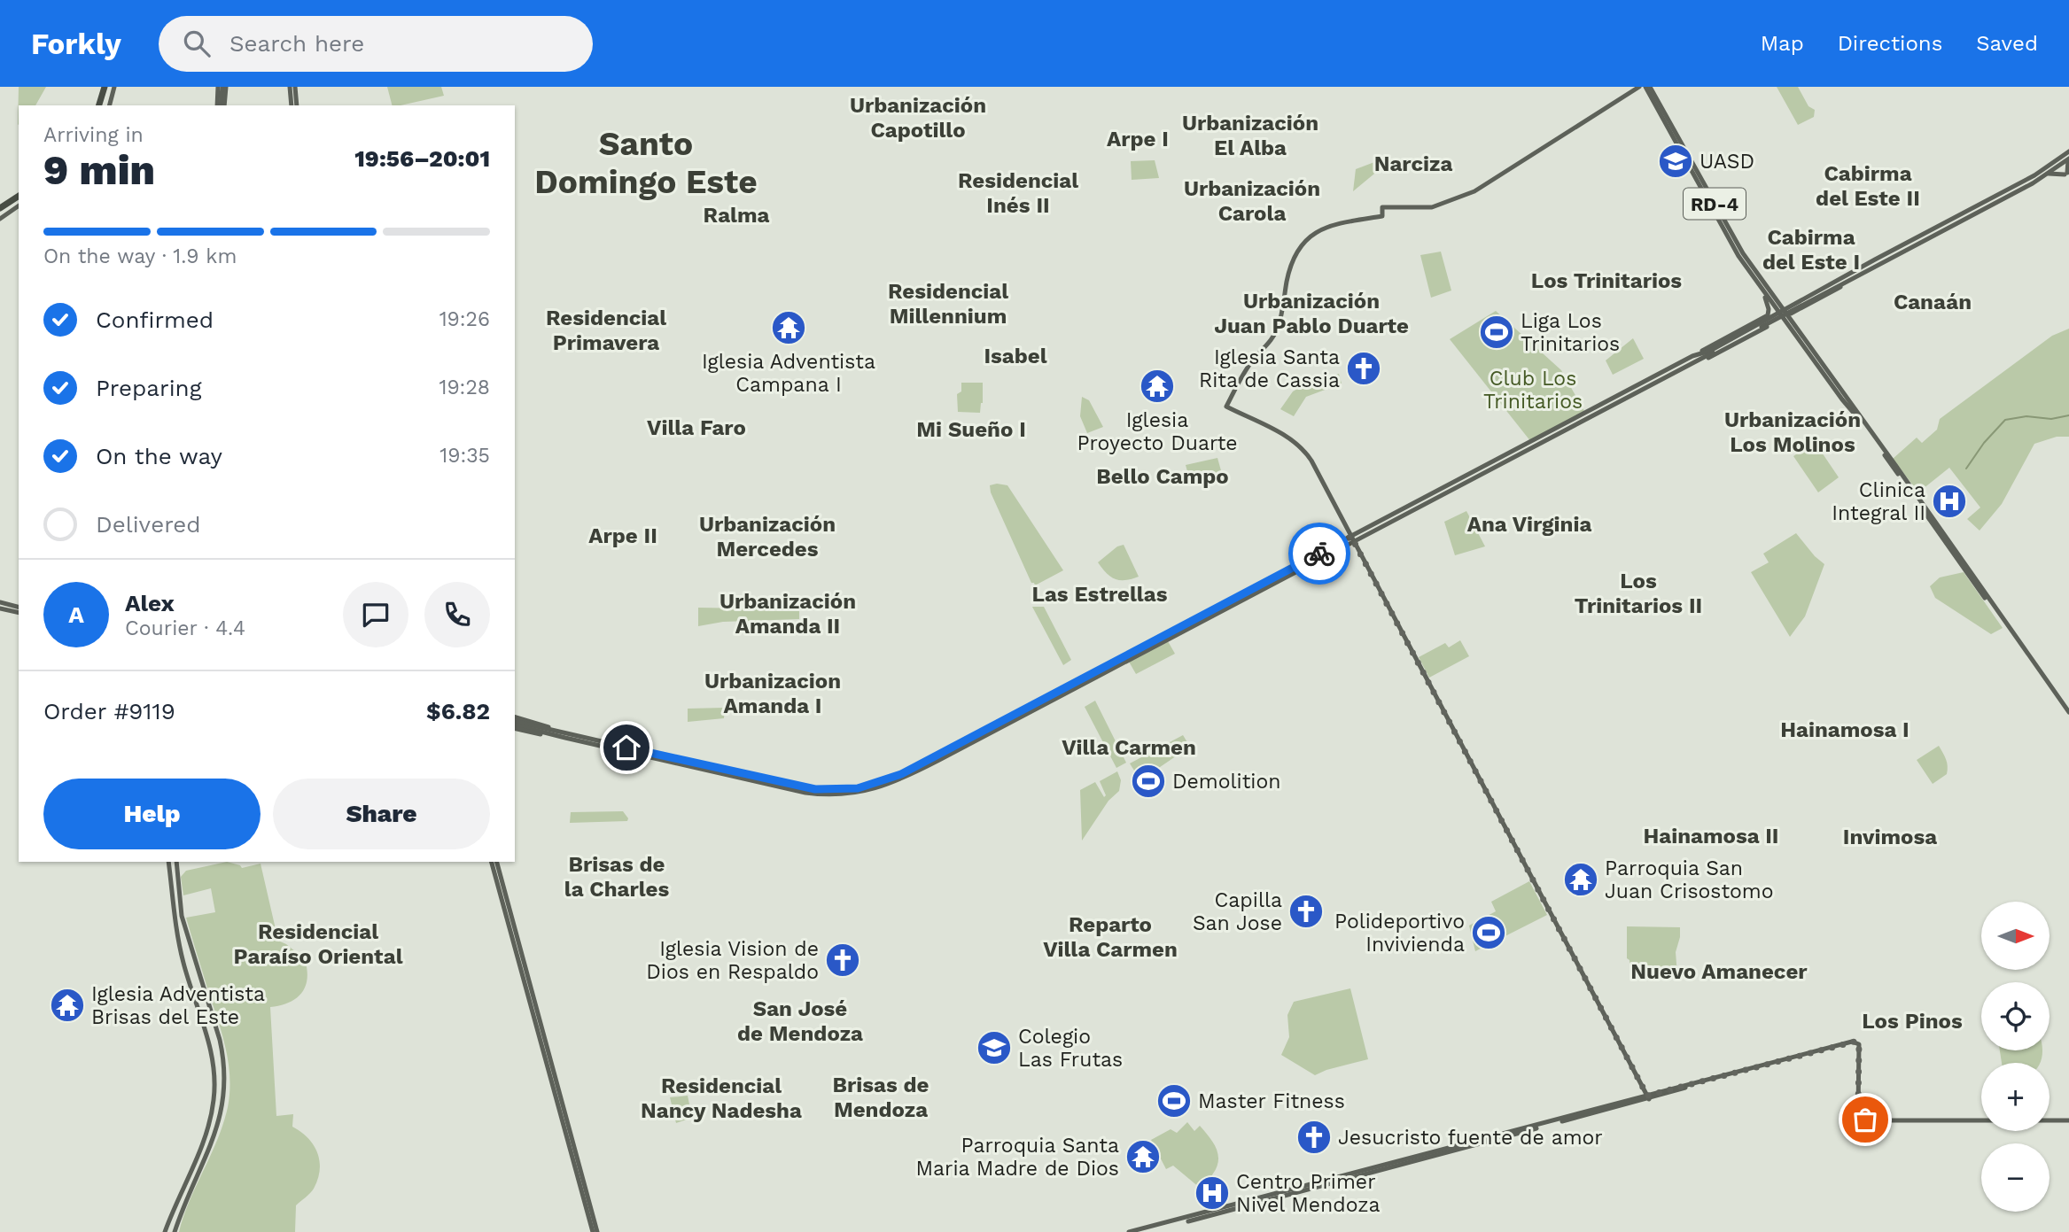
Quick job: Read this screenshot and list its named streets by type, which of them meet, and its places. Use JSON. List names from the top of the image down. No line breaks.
{"streets":{"main road":["RD-4"]},"districts":["Urbanización Capotillo","Urbanización El Alba","Arpe I","Santo Domingo Este","Narciza","Cabirma del Este II","Residencial Inés II","Urbanización Carola","Ralma","Cabirma del Este I","Los Trinitarios","Residencial Millennium","Urbanización Juan Pablo Duarte","Canaán","Residencial Primavera","Isabel","Urbanización Los Molinos","Villa Faro","Mi Sueño I","Bello Campo","Urbanización Mercedes","Ana Virginia","Arpe II","Los Trinitarios II","Las Estrellas","Urbanización Amanda II","Urbanizacion Amanda I","Hainamosa I","Villa Carmen","Hainamosa II","Invimosa","Brisas de la Charles","Reparto Villa Carmen","Residencial Paraíso Oriental","Nuevo Amanecer","San José de Mendoza","Los Pinos","Brisas de Mendoza","Residencial Nancy Nadesha"],"parks":["Club Los Trinitarios"],"places":{"school or university":["UASD","Colegio Las Frutas"],"temple":["Iglesia Adventista Campana I","Iglesia Proyecto Duarte","Parroquia San Juan Crisostomo","Iglesia Adventista Brisas del Este","Parroquia Santa Maria Madre de Dios"],"sports":["Liga Los Trinitarios","Demolition","Polideportivo Invivienda","Master Fitness"],"church":["Iglesia Santa Rita de Cassia","Capilla San Jose","Iglesia Vision de Dios en Respaldo","Jesucristo fuente de amor"],"hospital":["Clinica Integral II","Centro Primer Nivel Mendoza"]},"north":"right","page":{"header":"Forkly","search":"Search here","nav":["Map","Directions","Saved"],"heading":["9 min","Arriving in","19:56–20:01"],"panel":["Alex","Courier · 4.4","Order #9119","$6.82"],"bar":"On the way · 1.9 km","list":[["Confirmed","19:26"],["Preparing","19:28"],["On the way","19:35"],"Delivered"],"round":"A","buttons":["Help","Share"],"map_buttons":["+","−"]}}
